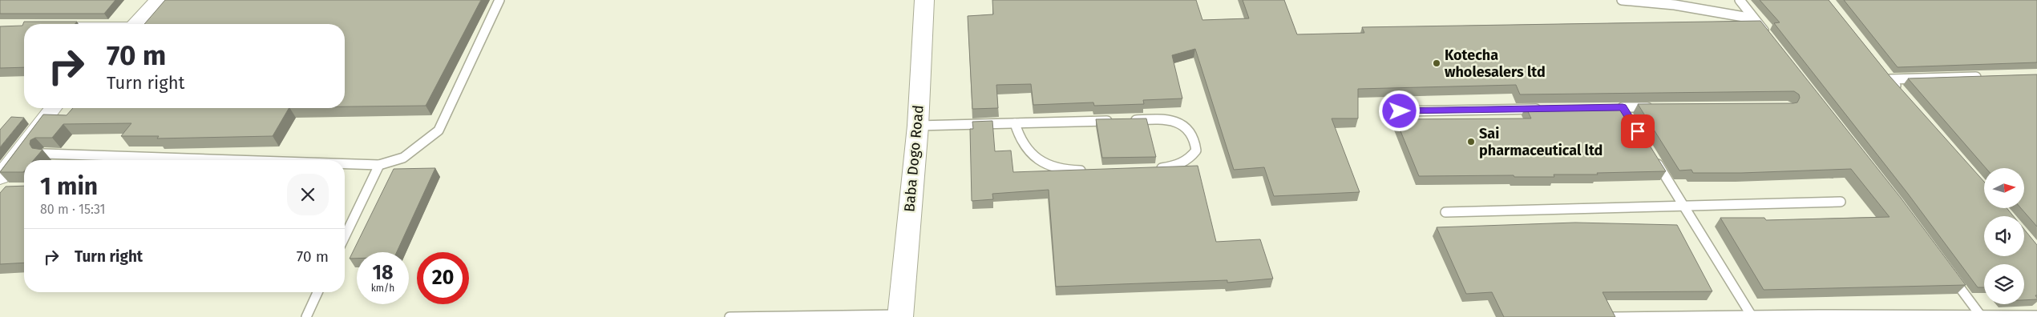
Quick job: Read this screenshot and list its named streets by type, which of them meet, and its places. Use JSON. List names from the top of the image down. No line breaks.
{"streets":{"street":["Baba Dogo Road"]},"places":["Kotecha wholesalers ltd","Sai pharmaceutical ltd"],"north":"right","page":{"turn":["70 m","Turn right"],"heading":["1 min","80 m · 15:31"],"list":[{"name":"Turn right","value":"70 m"}],"speed":"18 km/h","limit":"20"}}
